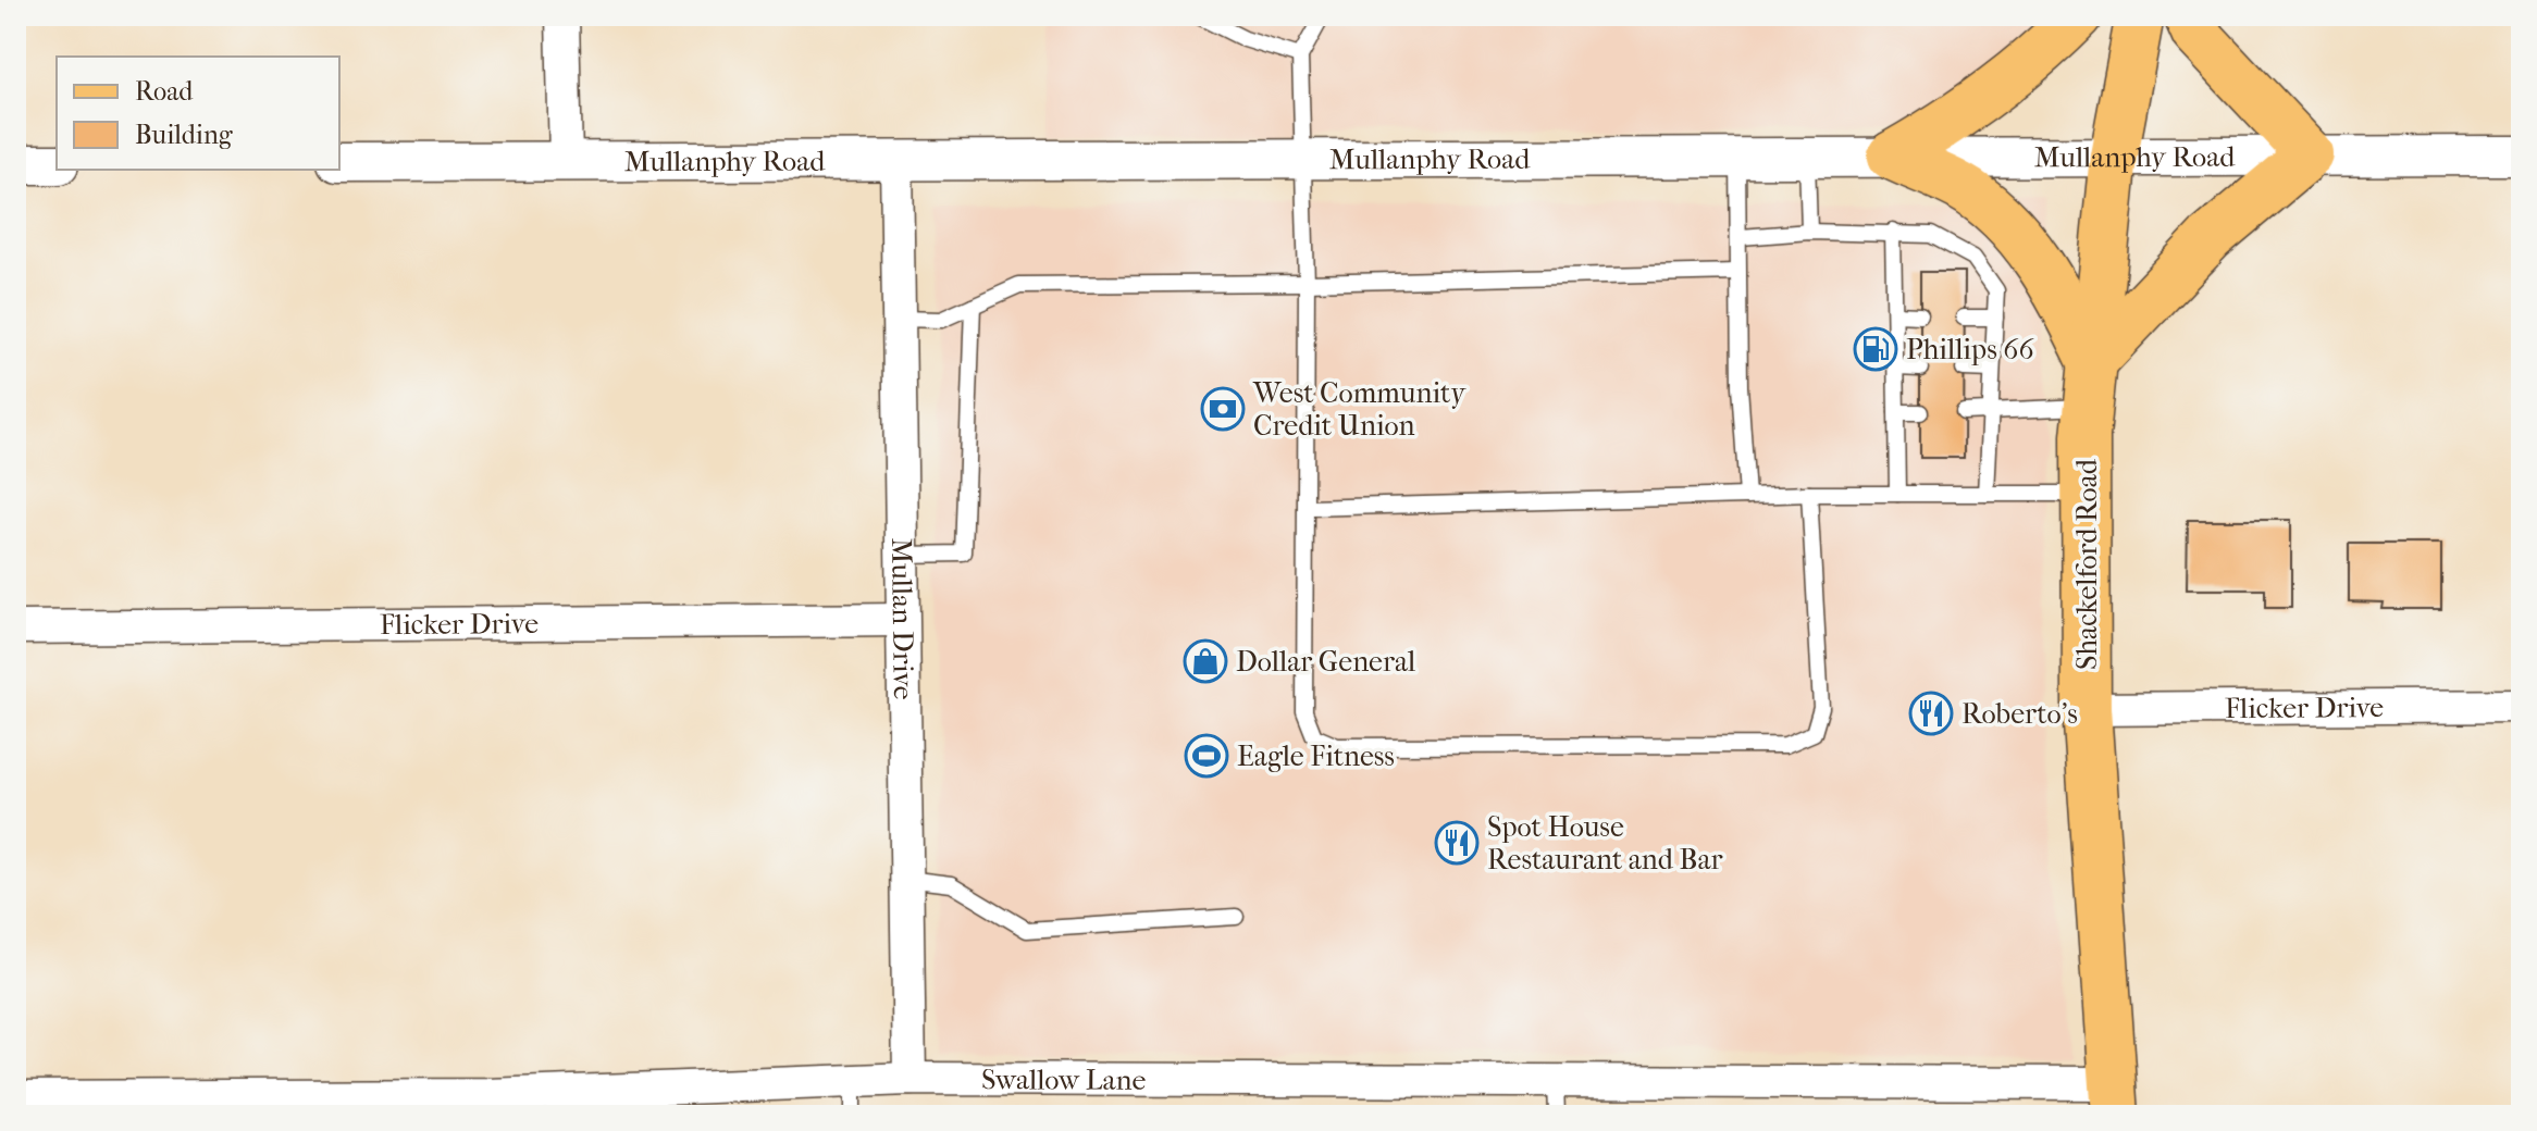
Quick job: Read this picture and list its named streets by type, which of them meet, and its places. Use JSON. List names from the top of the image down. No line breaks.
{"streets":{"main road":["Shackelford Road"],"street":["Mullanphy Road","Mullan Drive","Flicker Drive","Swallow Lane"]},"crossings":[["Mullanphy Road","Shackelford Road"],["Mullanphy Road","Mullan Drive"],["Shackelford Road","Flicker Drive"],["Shackelford Road","Swallow Lane"],["Mullan Drive","Flicker Drive"],["Mullan Drive","Swallow Lane"]],"places":{"fuel station":["Phillips 66"],"bank":["West Community Credit Union"],"shop":["Dollar General"],"restaurant":["Roberto's","Spot House Restaurant and Bar"],"sports":["Eagle Fitness"]},"legend":["Road","Building"]}
